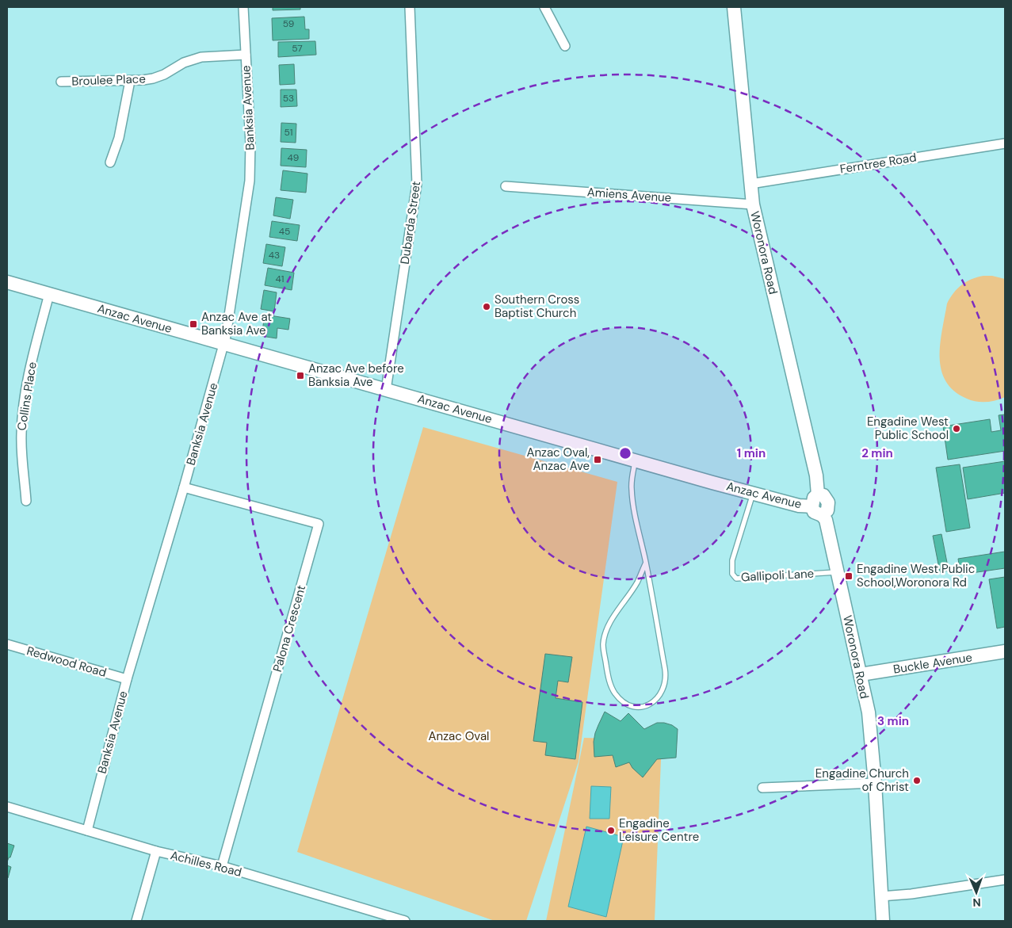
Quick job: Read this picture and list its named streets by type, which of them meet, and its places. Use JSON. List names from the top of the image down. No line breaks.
{"streets":{"street":["Broulee Place","Banksia Avenue","Ferntree Road","Amiens Avenue","Dubarda Street","Woronora Road","Anzac Avenue","Collins Place","Palona Crescent","Redwood Road","Buckle Avenue","Achilles Road"],"lane":["Gallipoli Lane"]},"crossings":[["Broulee Place","Banksia Avenue"],["Banksia Avenue","Anzac Avenue"],["Banksia Avenue","Palona Crescent"],["Banksia Avenue","Redwood Road"],["Banksia Avenue","Achilles Road"],["Ferntree Road","Woronora Road"],["Amiens Avenue","Woronora Road"],["Dubarda Street","Anzac Avenue"],["Woronora Road","Anzac Avenue"],["Woronora Road","Gallipoli Lane"],["Woronora Road","Buckle Avenue"],["Anzac Avenue","Collins Place"],["Anzac Avenue","Gallipoli Lane"],["Palona Crescent","Achilles Road"]],"parks":["Anzac Oval"],"places":{"other":["Southern Cross Baptist Church","Engadine West Public School","Engadine Church of Christ","Engadine Leisure Centre"],"transit":["Anzac Ave at Banksia Ave","Anzac Ave before Banksia Ave","Anzac Oval, Anzac Ave","Engadine West Public School,Woronora Rd"]},"house_numbers":["59","57","53","51","49","45","43","41"],"north":"bottom","rings":["1 min","2 min","3 min"]}
